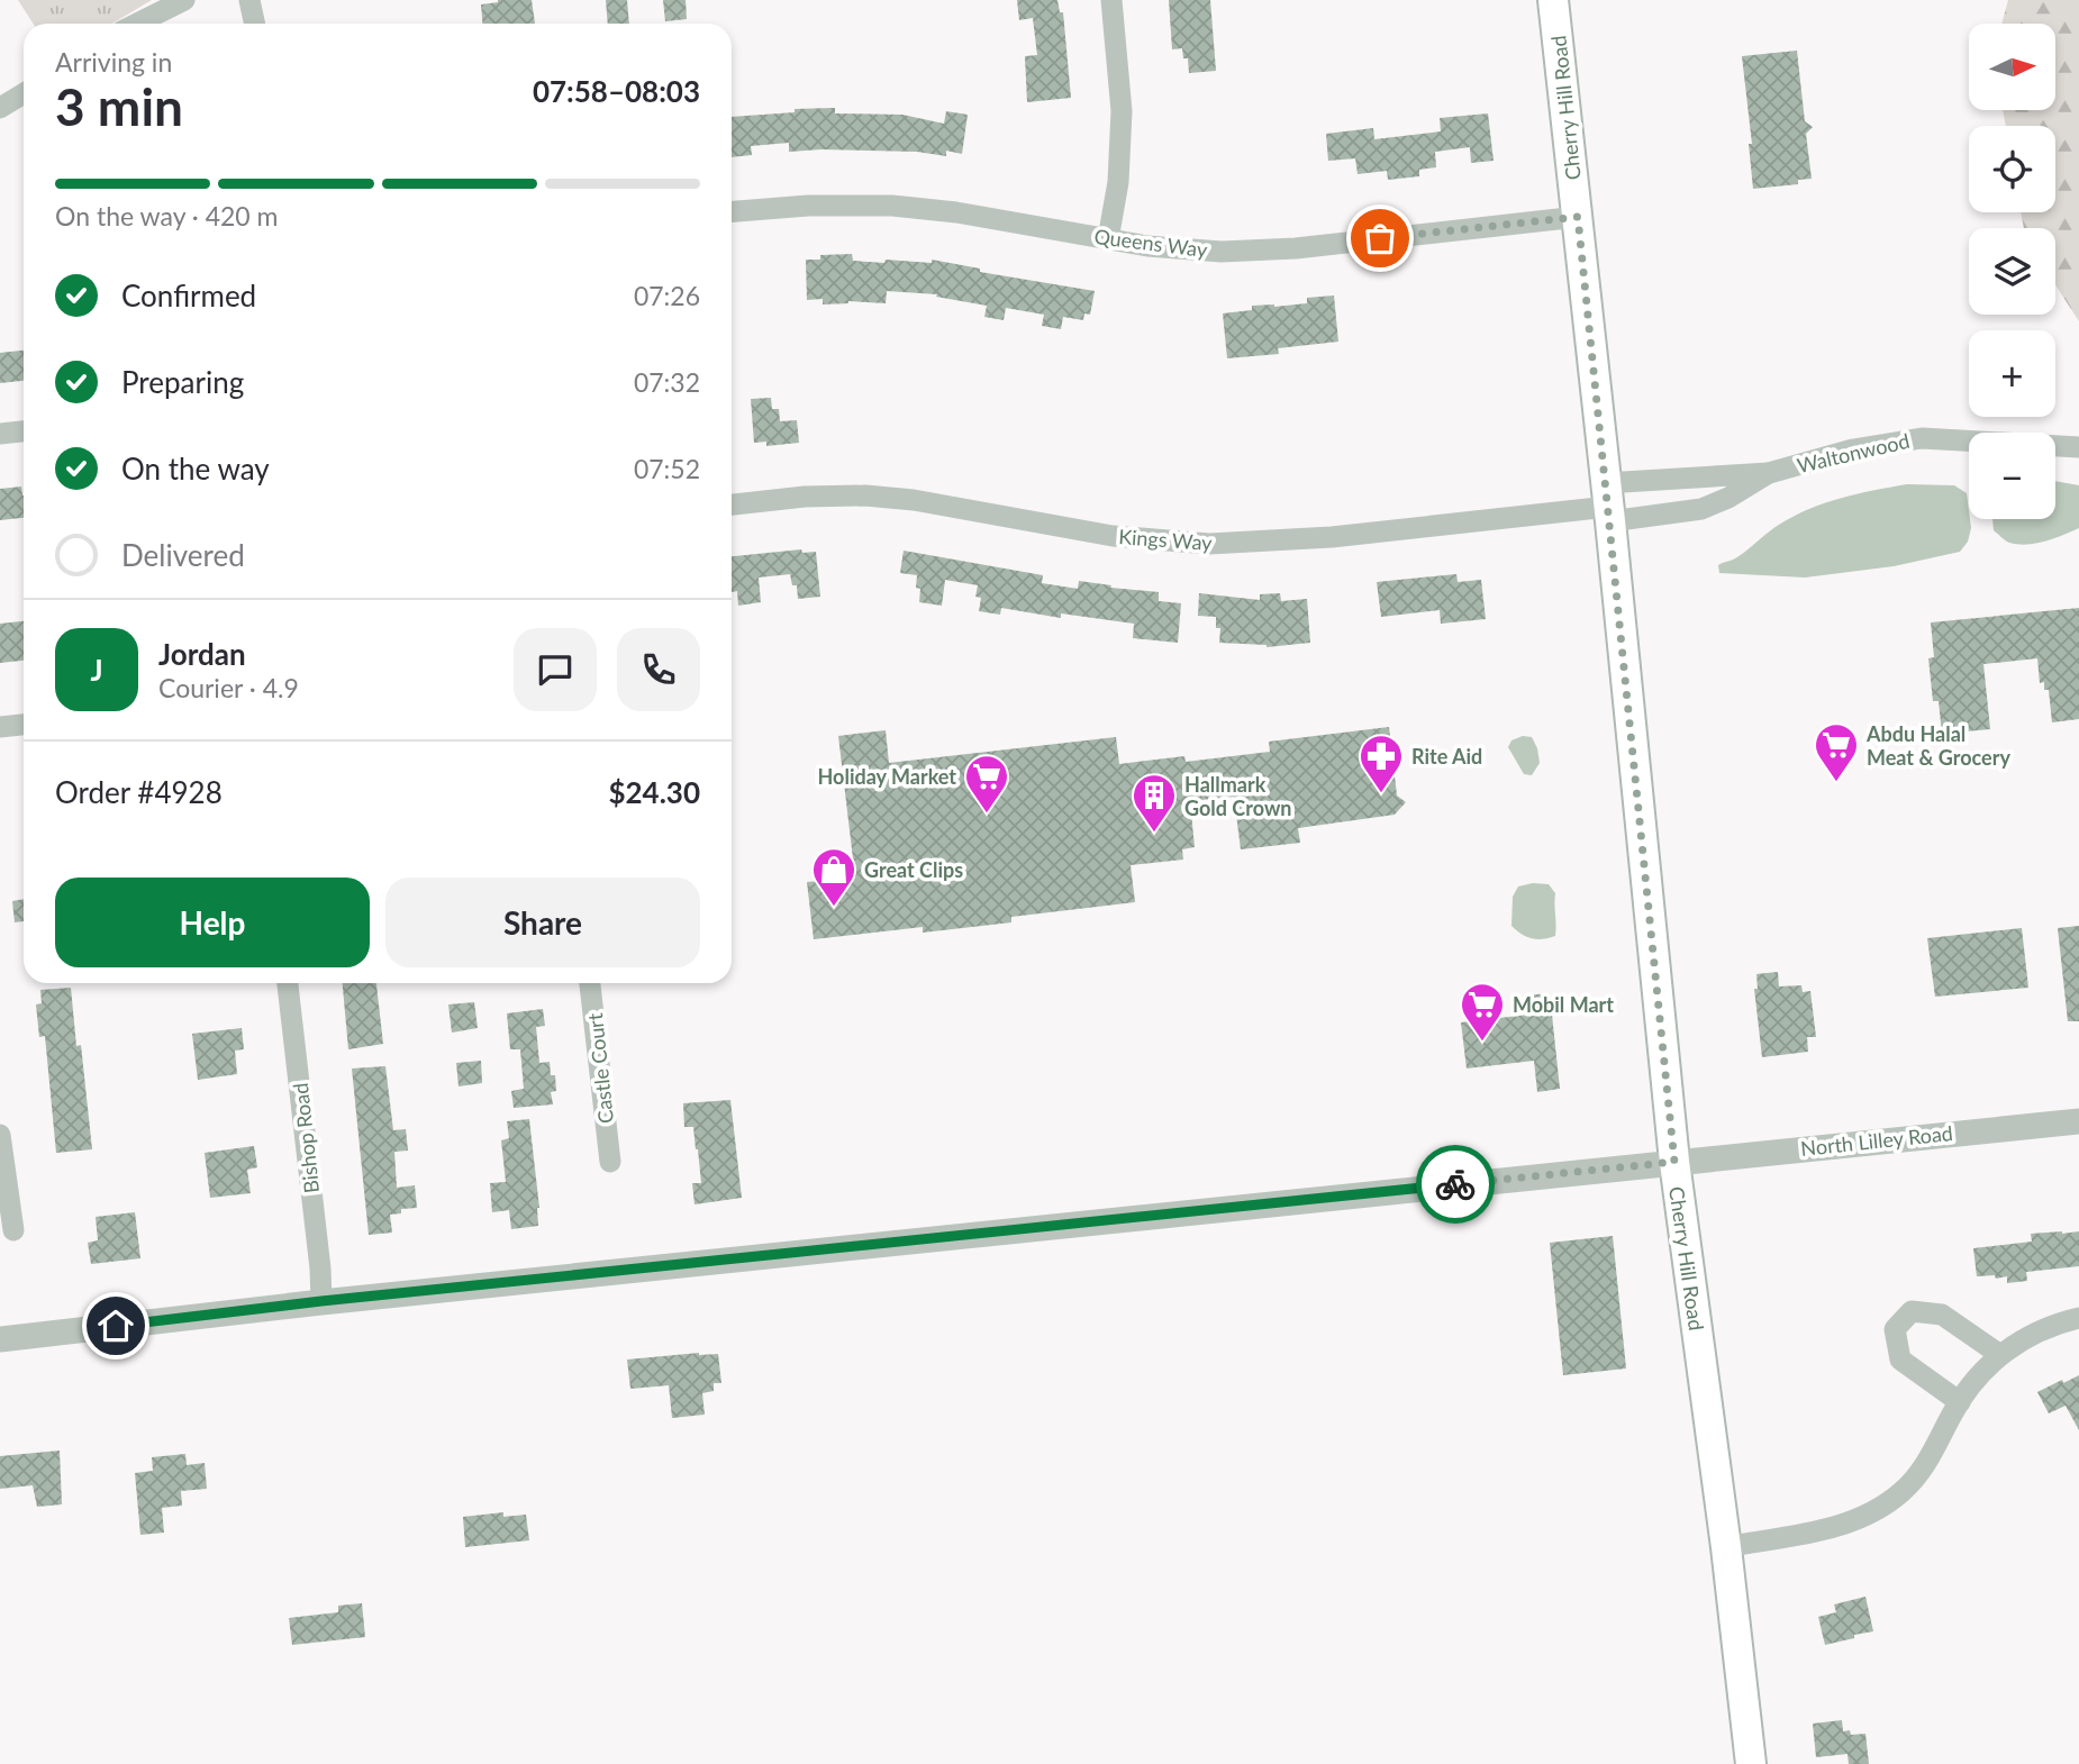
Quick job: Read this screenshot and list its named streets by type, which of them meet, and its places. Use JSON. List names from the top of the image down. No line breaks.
{"streets":{"main road":["Cherry Hill Road"],"street":["Queens Way","Waltonwood","Kings Way","Castle Court","Bishop Road","North Lilley Road"]},"crossings":[["Cherry Hill Road","Queens Way"],["Cherry Hill Road","Waltonwood"],["Cherry Hill Road","Kings Way"],["Cherry Hill Road","North Lilley Road"],["Waltonwood","Kings Way"],["Bishop Road","North Lilley Road"]],"places":{"supermarket":["Abdu Halal Meat & Grocery","Holiday Market","Mobil Mart"],"pharmacy":["Rite Aid"],"building":["Hallmark Gold Crown"],"shop":["Great Clips"]},"north":"right","page":{"map_buttons":["+","−"],"heading":["3 min","Arriving in","07:58–08:03"],"panel":["Jordan","Courier · 4.9","Order #4928","$24.30"],"bar":"On the way · 420 m","list":[["Confirmed","07:26"],["Preparing","07:32"],["On the way","07:52"],"Delivered"],"round":"J","buttons":["Help","Share"]}}
